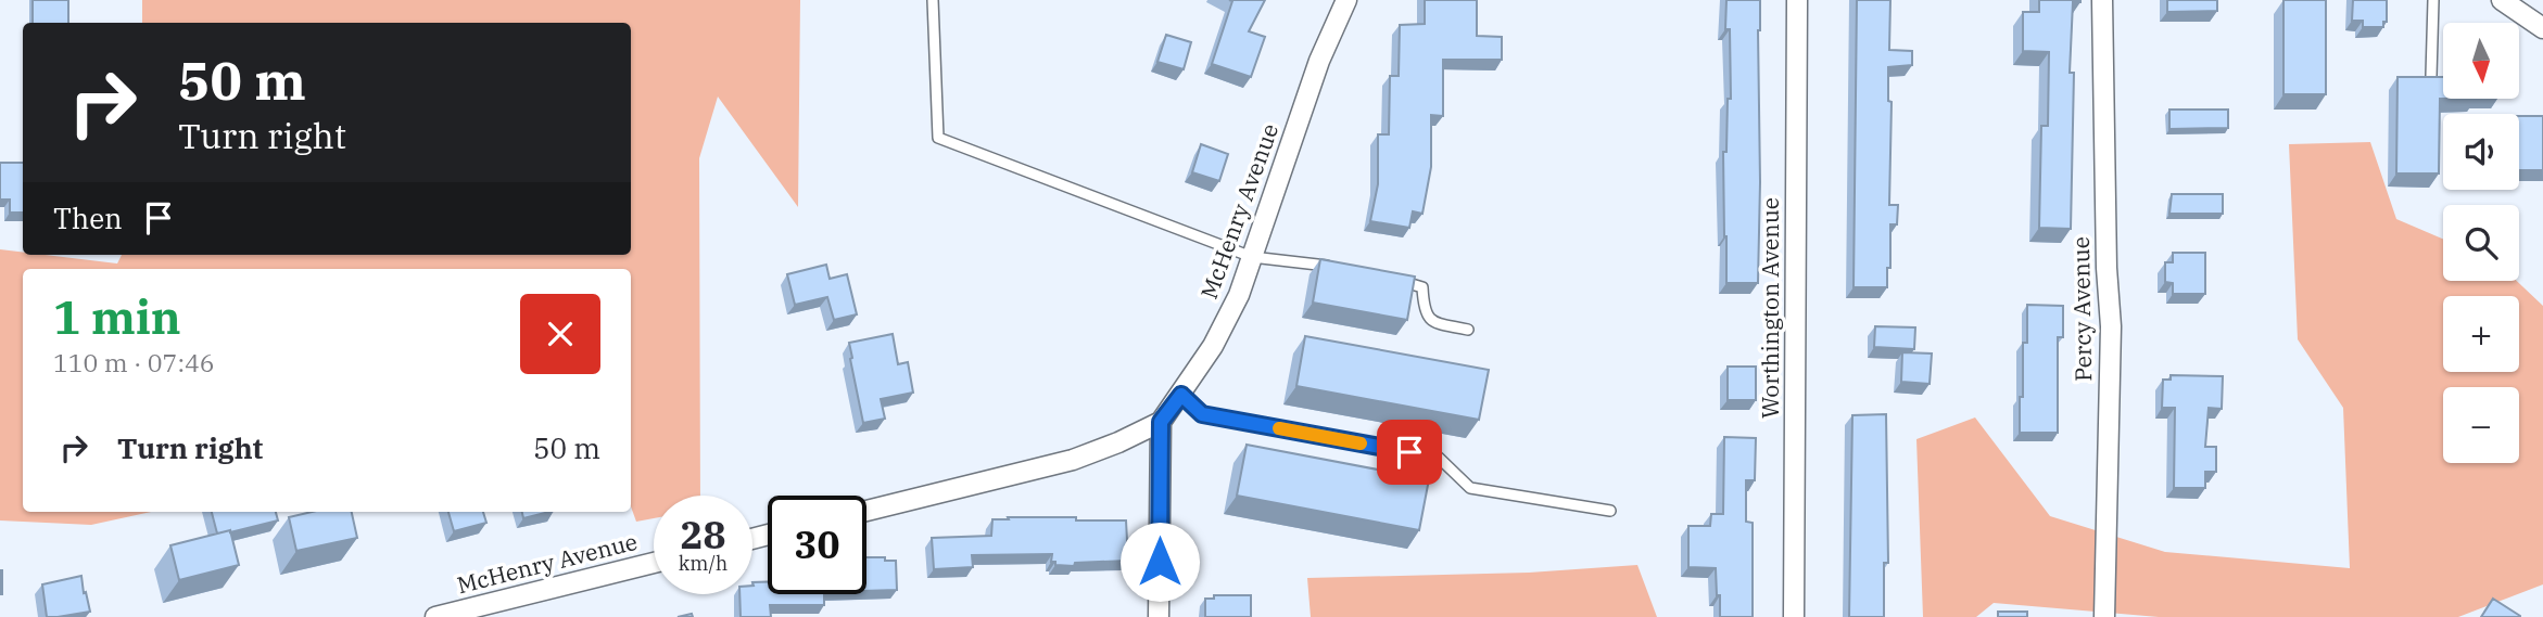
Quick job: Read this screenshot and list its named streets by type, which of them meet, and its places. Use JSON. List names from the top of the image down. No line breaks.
{"streets":{"street":["McHenry Avenue","Worthington Avenue","Percy Avenue"]},"north":"bottom","page":{"map_buttons":["+","−"],"turn":["50 m","Turn right"],"then":"Then","heading":["1 min","110 m · 07:46"],"list":[{"name":"Turn right","value":"50 m"}],"speed":"28 km/h","limit":"30"}}
